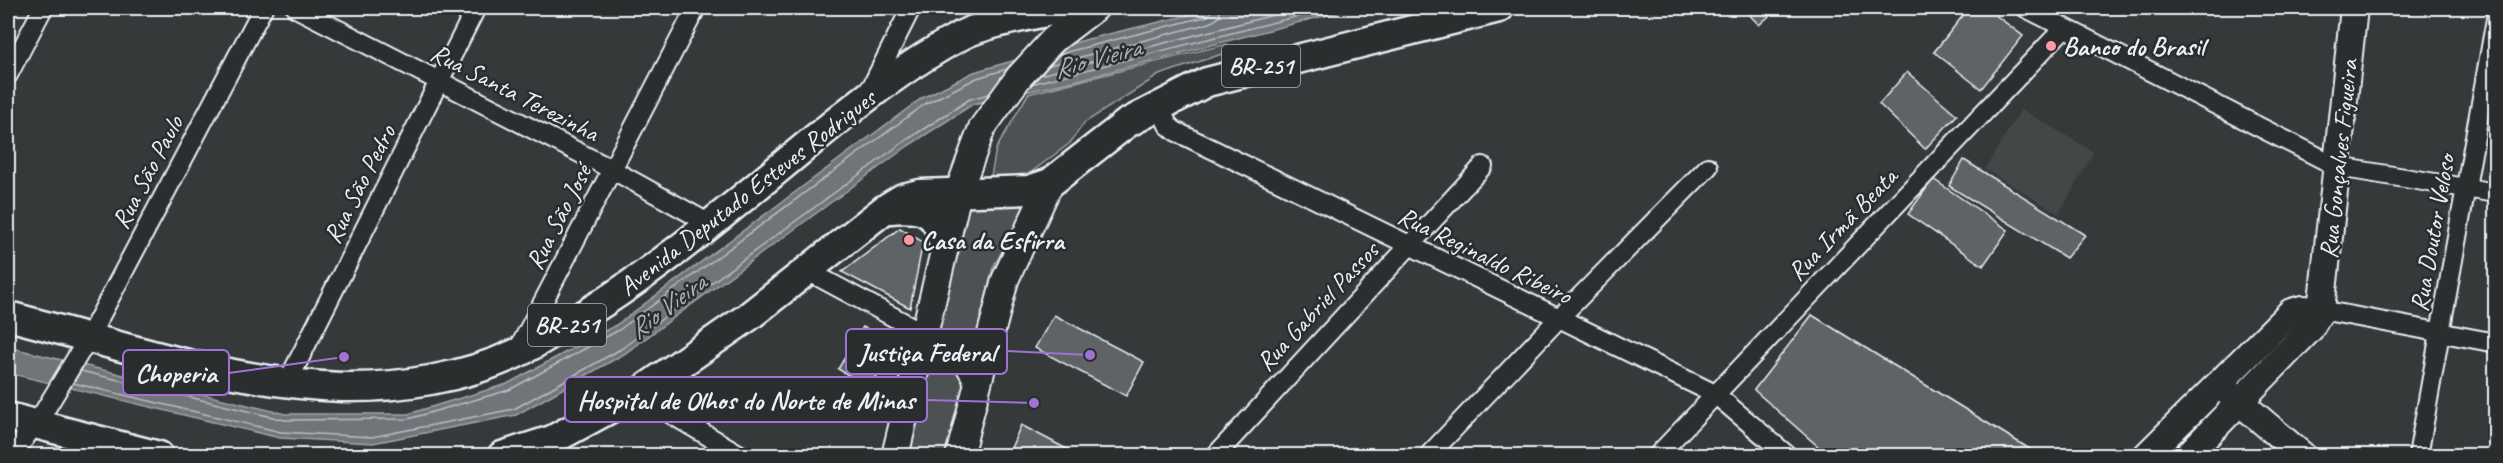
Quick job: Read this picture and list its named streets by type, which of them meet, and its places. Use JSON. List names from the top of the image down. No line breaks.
{"streets":{"main road":["BR-251","Avenida Deputado Esteves Rodrigues"],"street":["Rua Santa Terezinha","Rua Gonçalves Figueira","Rua São Paulo","Rua São Pedro","Rua São José","Rua Irmã Beata","Rua Doutor Veloso","Rua Reginaldo Ribeiro","Rua Gabriel Passos"]},"crossings":[["BR-251","Rua Reginaldo Ribeiro"],["Rua Santa Terezinha","Rua São Pedro"],["Rua Santa Terezinha","Avenida Deputado Esteves Rodrigues"],["Rua Santa Terezinha","Rua São José"],["Rua São Paulo","Avenida Deputado Esteves Rodrigues"],["Rua São Pedro","Avenida Deputado Esteves Rodrigues"],["Avenida Deputado Esteves Rodrigues","Rua São José"],["Rua Irmã Beata","Rua Reginaldo Ribeiro"],["Rua Reginaldo Ribeiro","Rua Gabriel Passos"]],"water":["Rio Vieira"],"places":["Banco do Brasil","Casa da Esfirra","Justiça Federal","Choperia","Hospital de Olhos do Norte de Minas"]}
